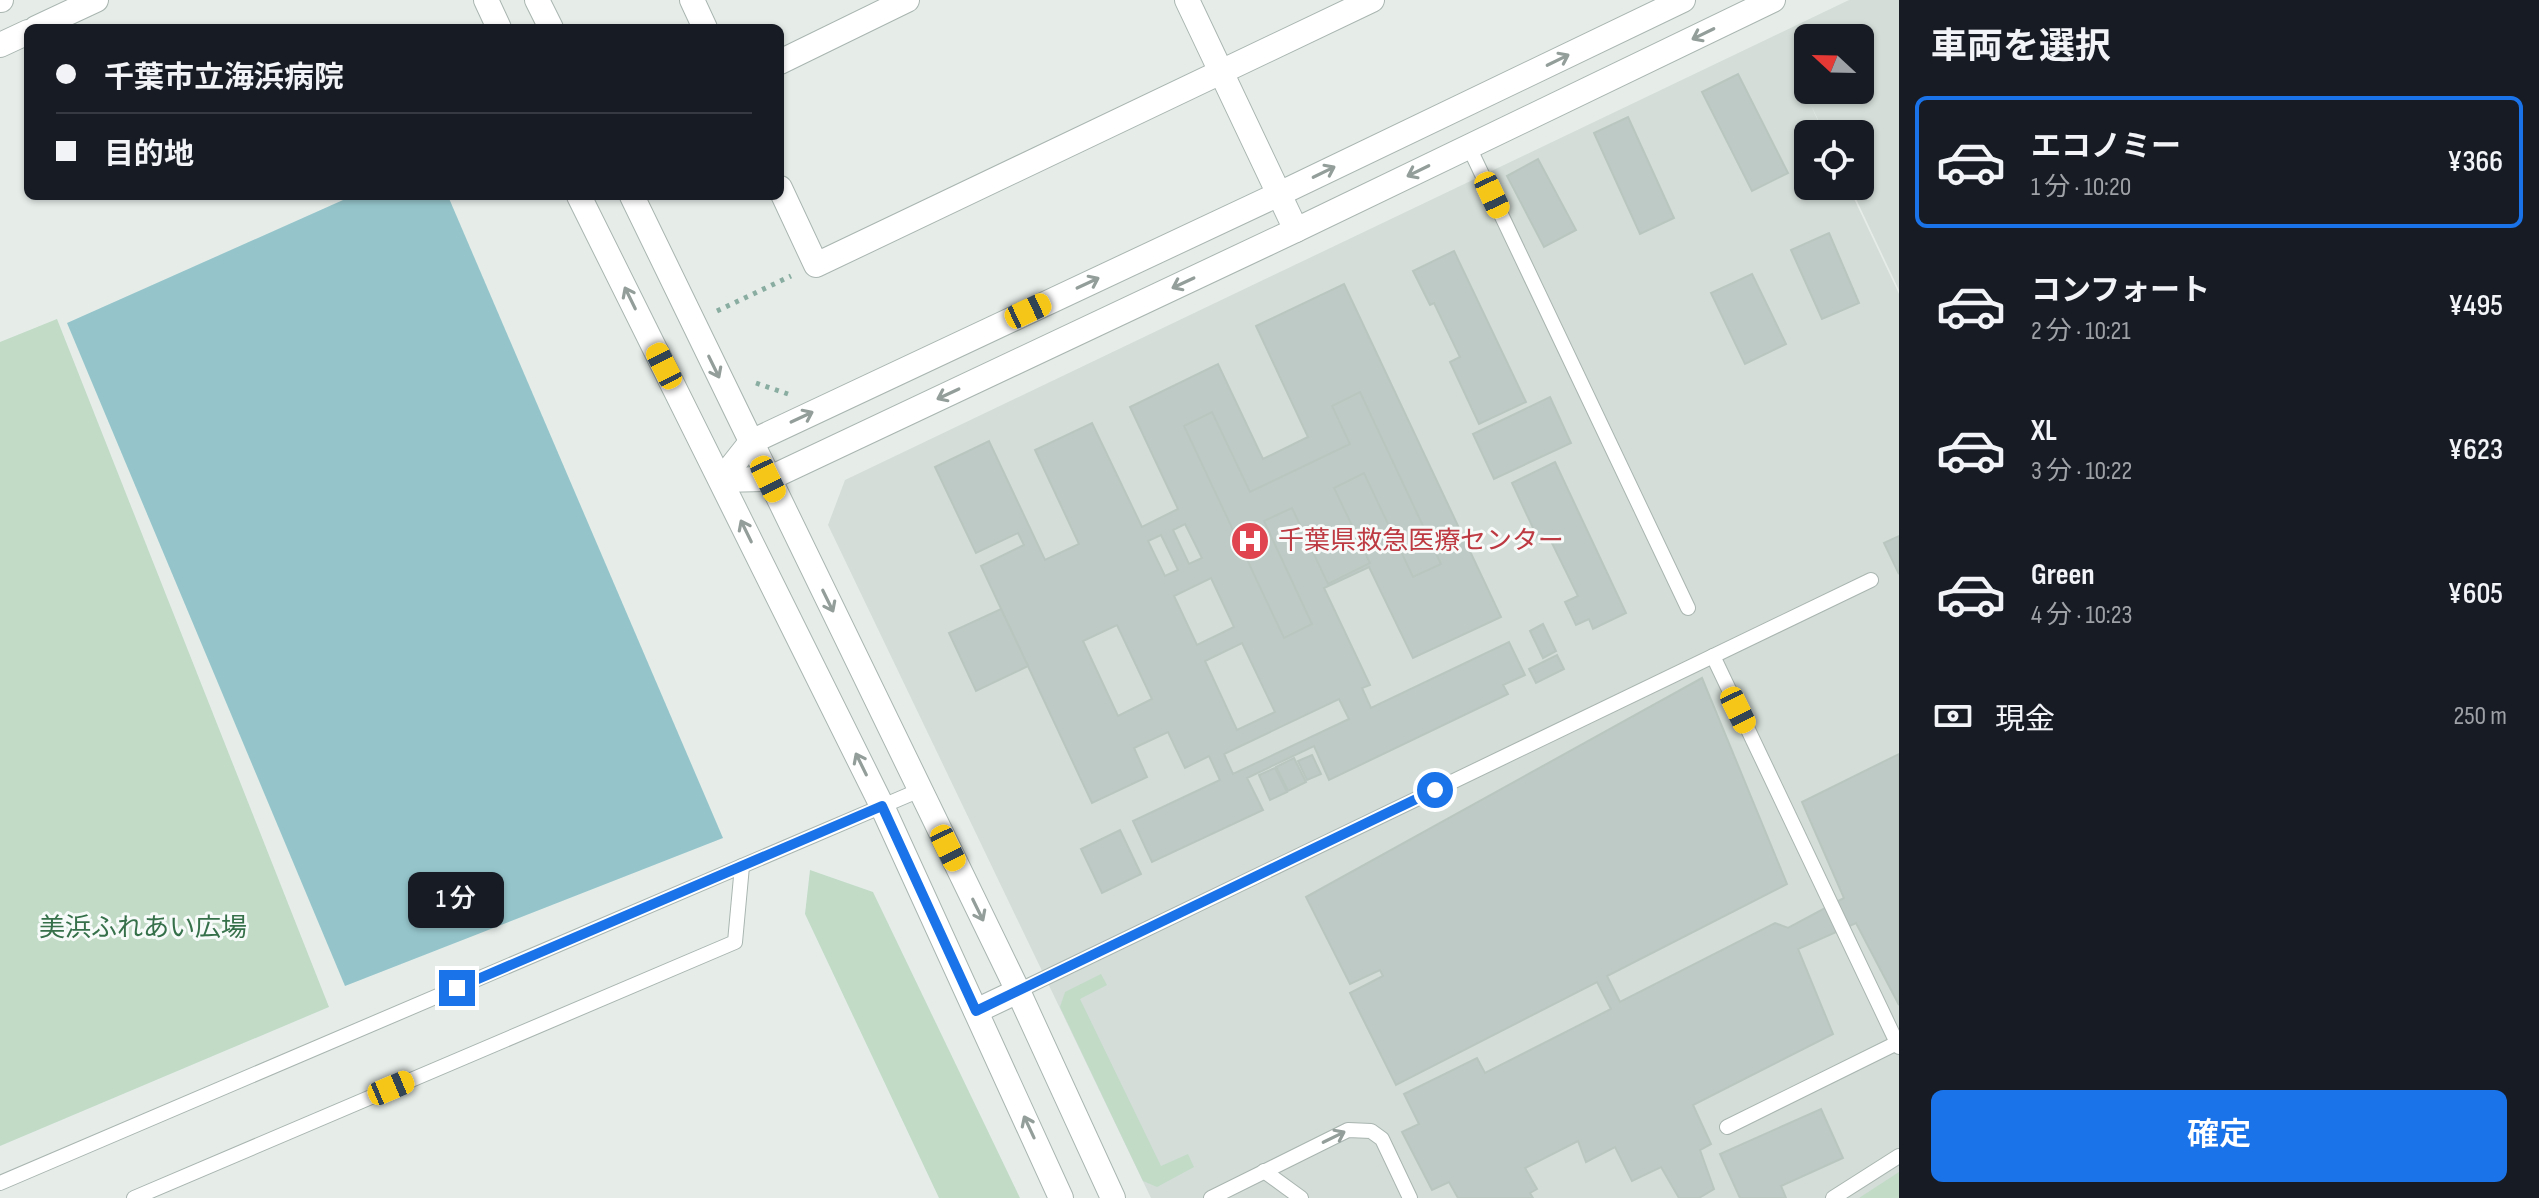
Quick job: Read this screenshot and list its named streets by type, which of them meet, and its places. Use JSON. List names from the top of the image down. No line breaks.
{"parks":["美浜ふれあい広場"],"places":{"hospital":["千葉県救急医療センター"]},"north":"left","page":{"heading":"車両を選択","banner":["千葉市立海浜病院","目的地"],"list":[{"name":"エコノミー","note":"1 分 · 10:20","value":"¥366"},{"name":"コンフォート","note":"2 分 · 10:21","value":"¥495"},{"name":"XL","note":"3 分 · 10:22","value":"¥623"},{"name":"Green","note":"4 分 · 10:23","value":"¥605"}],"pay":["現金","250 m"],"bubble":"1 分","buttons":"確定"}}
